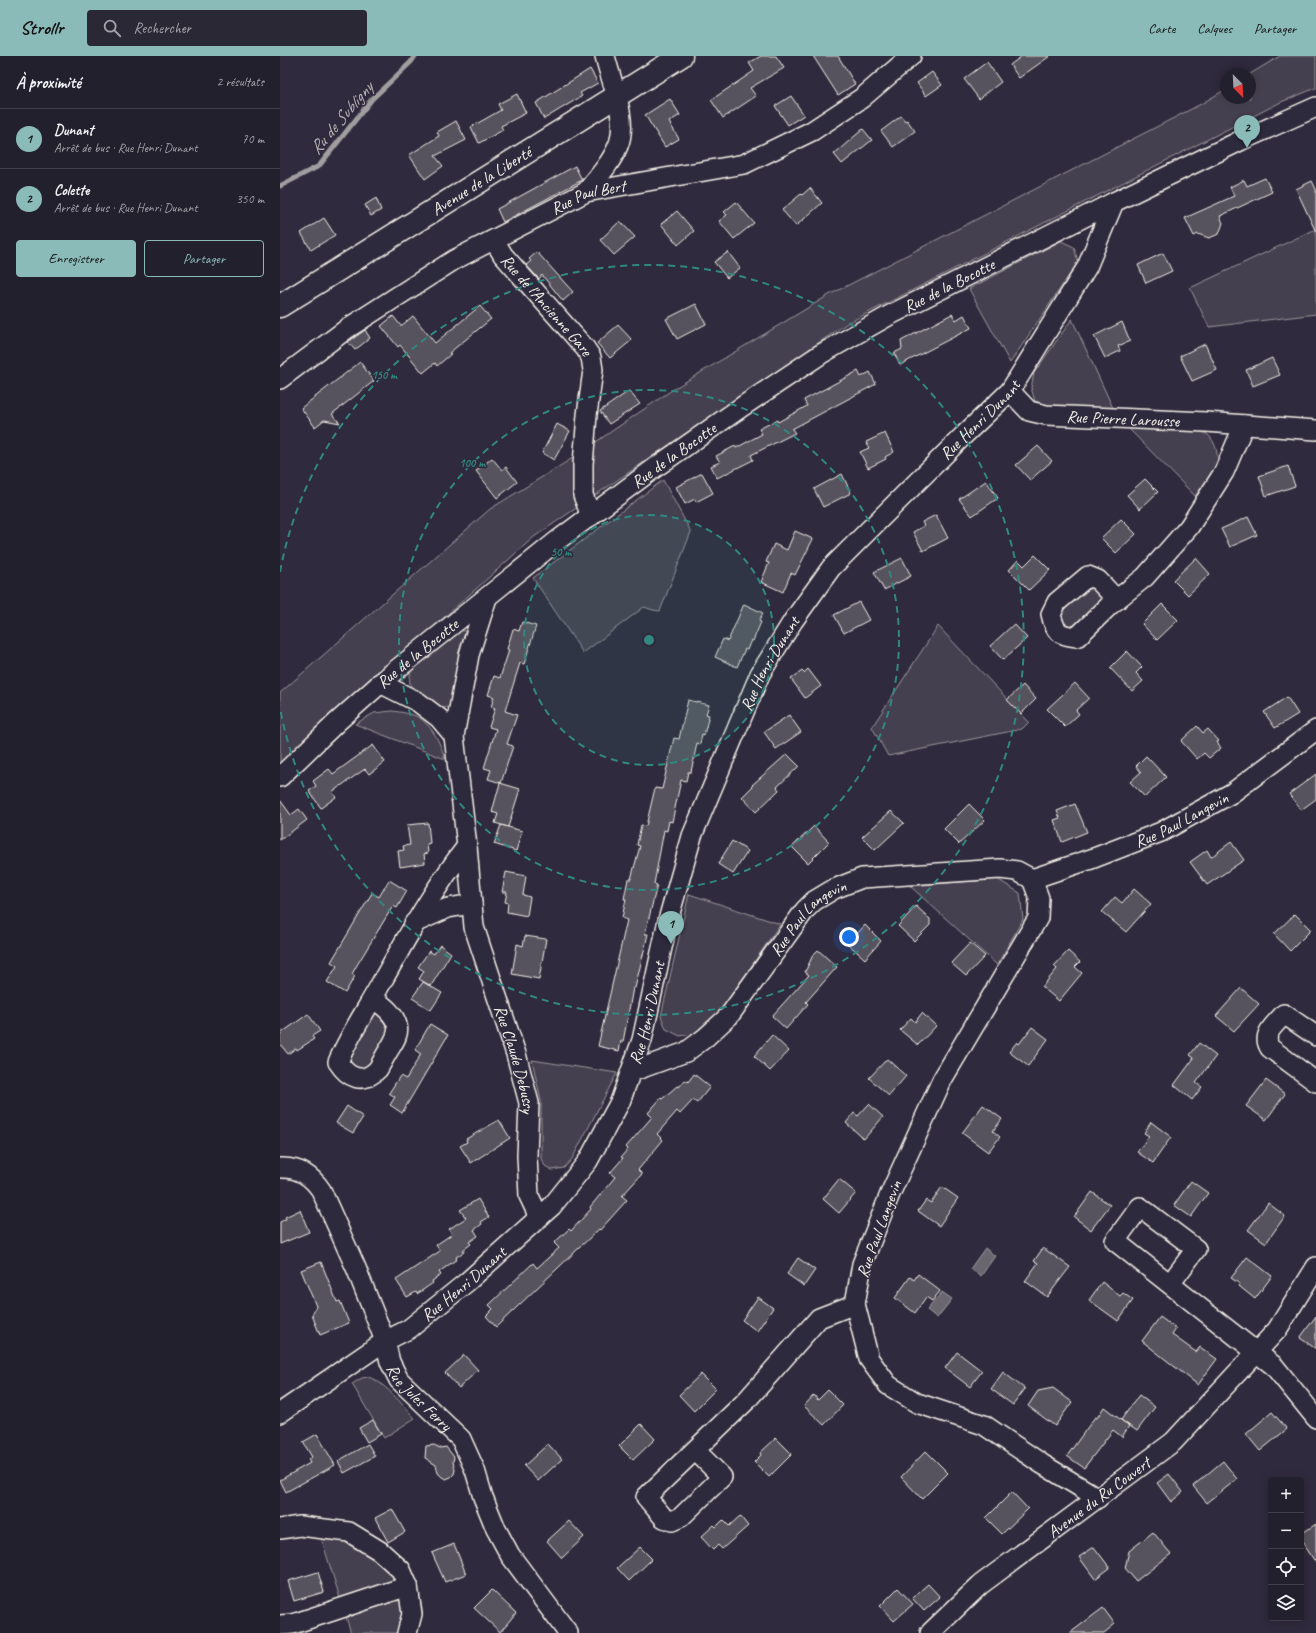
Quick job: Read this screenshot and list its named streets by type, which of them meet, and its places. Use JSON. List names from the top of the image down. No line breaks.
{"streets":{"main road":["Avenue de la Liberté"],"street":["Rue Paul Bert","Rue de la Bocotte","Rue de l'Ancienne Gare","Rue Pierre Larousse","Rue Henri Dunant","Rue Paul Langevin","Rue Claude Debussy","Rue Jules Ferry","Avenue du Ru Couvert"]},"crossings":[["Rue Paul Bert","Rue de l'Ancienne Gare"],["Rue de la Bocotte","Rue de l'Ancienne Gare"],["Rue de la Bocotte","Rue Henri Dunant"],["Rue de la Bocotte","Rue Claude Debussy"],["Rue Pierre Larousse","Rue Henri Dunant"],["Rue Henri Dunant","Rue Paul Langevin"],["Rue Henri Dunant","Rue Claude Debussy"],["Rue Henri Dunant","Rue Jules Ferry"],["Rue Paul Langevin","Avenue du Ru Couvert"]],"water":["Ru de Subligny"],"north":"bottom right","page":{"header":"Strollr","search":"Rechercher","nav":["Carte","Calques","Partager"],"heading":["À proximité","2 résultats"],"list":[{"mark":"1","name":"Dunant","note":"Arrêt de bus · Rue Henri Dunant","value":"70 m"},{"mark":"2","name":"Colette","note":"Arrêt de bus · Rue Henri Dunant","value":"350 m"}],"pins":["2","1"],"buttons":["Enregistrer","Partager"],"map_buttons":["+","−"]},"rings":["150 m","100 m","50 m"]}
